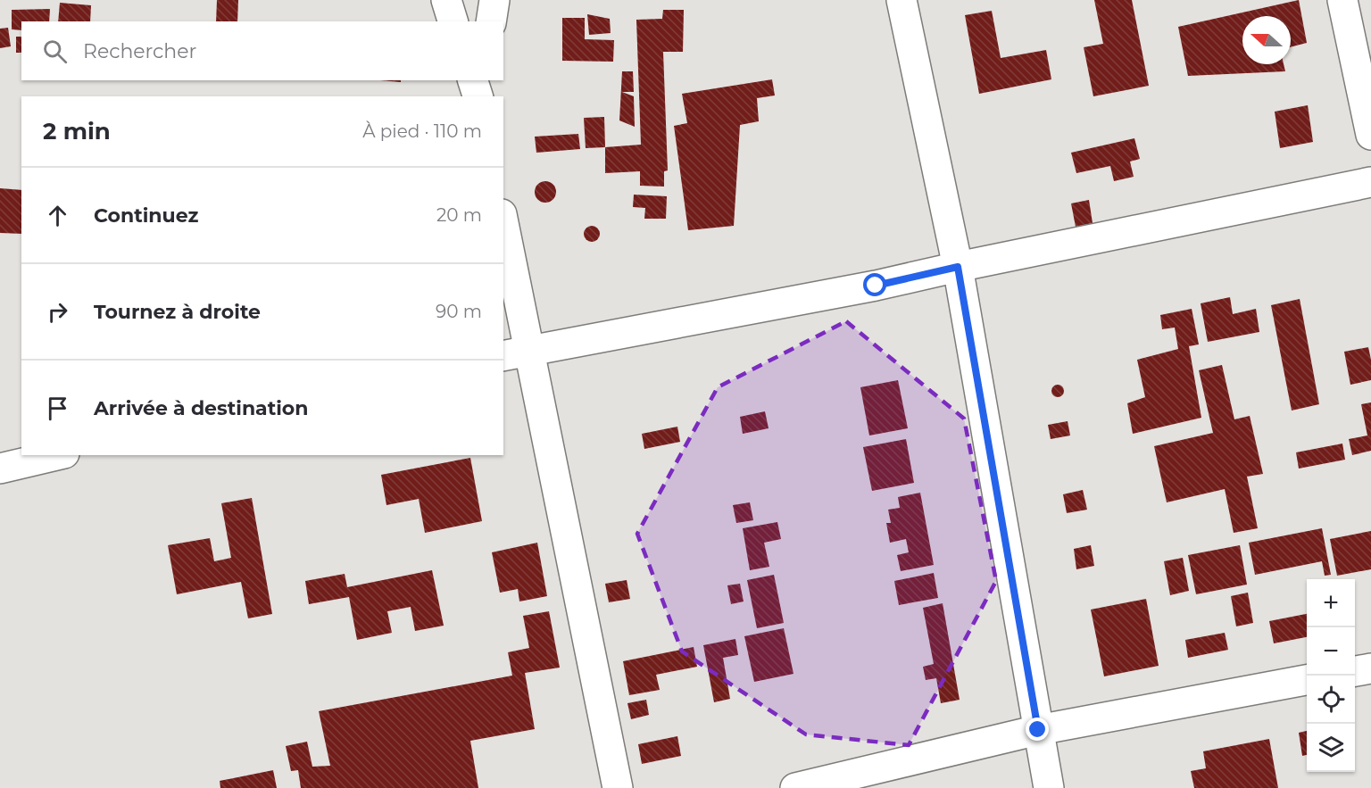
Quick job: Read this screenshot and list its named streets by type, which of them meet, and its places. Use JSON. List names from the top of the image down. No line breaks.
{"north":"left","page":{"search":"Rechercher","heading":["2 min","À pied · 110 m"],"list":[["Continuez","20 m"],["Tournez à droite","90 m"],"Arrivée à destination"],"map_buttons":["+","−"]}}
